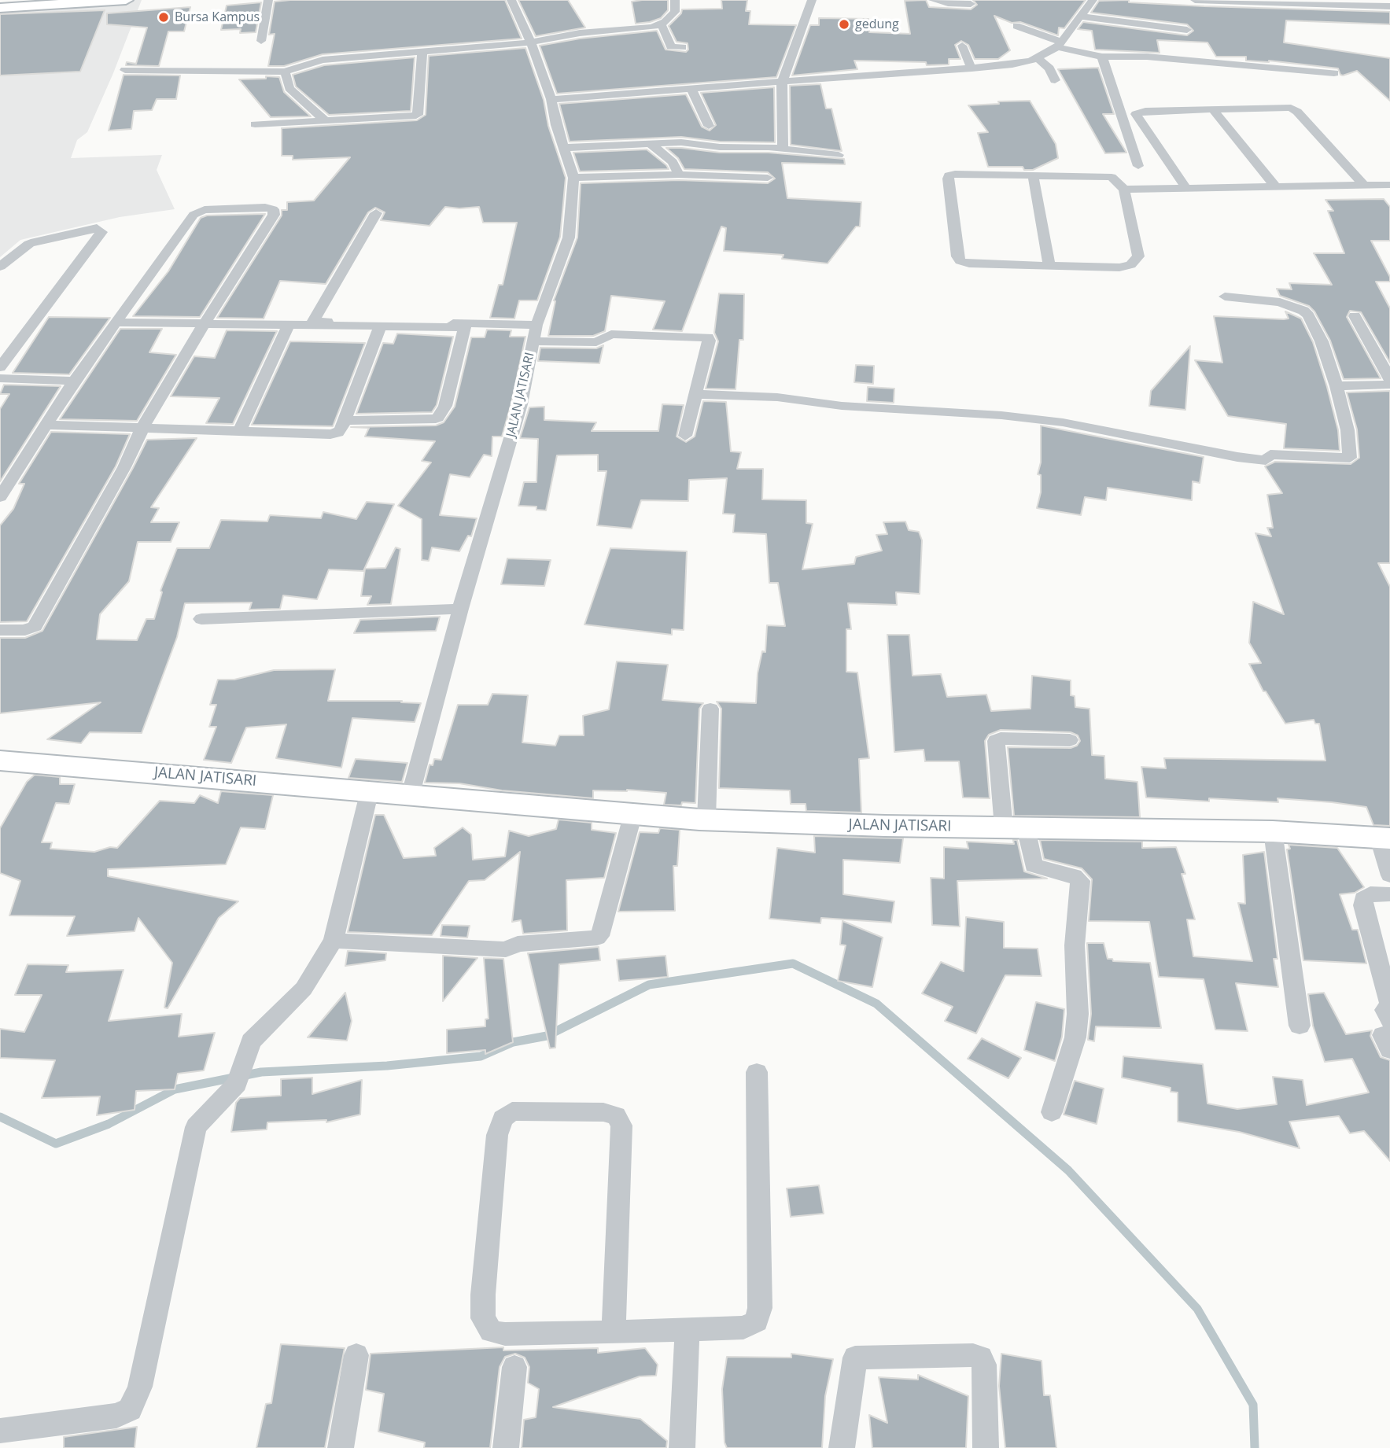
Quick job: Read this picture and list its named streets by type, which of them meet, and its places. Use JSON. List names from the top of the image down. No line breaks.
{"streets":{"street":["JALAN JATISARI"]},"places":["Bursa Kampus","gedung"]}
